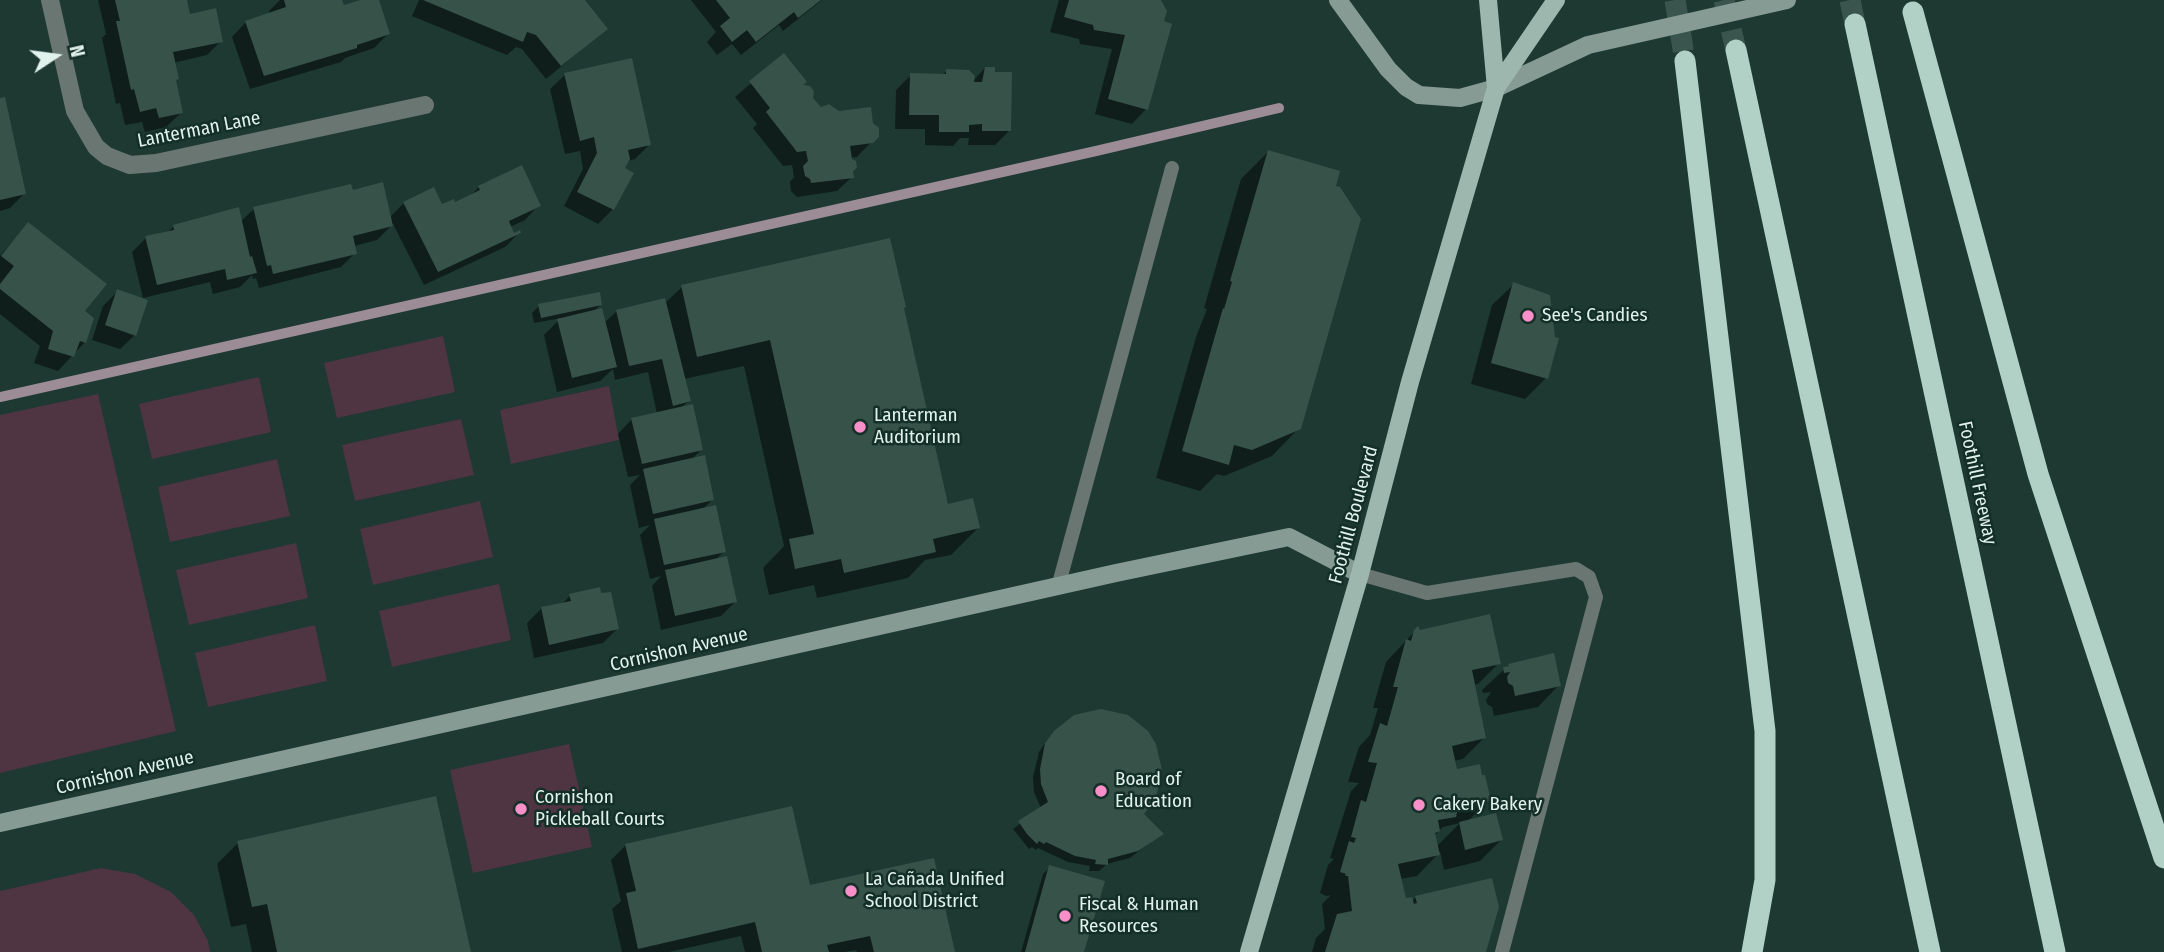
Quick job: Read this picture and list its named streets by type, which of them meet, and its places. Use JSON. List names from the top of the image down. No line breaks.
{"streets":{"highway":["Foothill Freeway"],"main road":["Foothill Boulevard"],"street":["Lanterman Lane","Cornishon Avenue"]},"crossings":[["Foothill Boulevard","Cornishon Avenue"]],"places":["See's Candies","Lanterman Auditorium","Board of Education","Cakery Bakery","Cornishon Pickleball Courts","La Cañada Unified School District","Fiscal & Human Resources"],"north":"right"}
